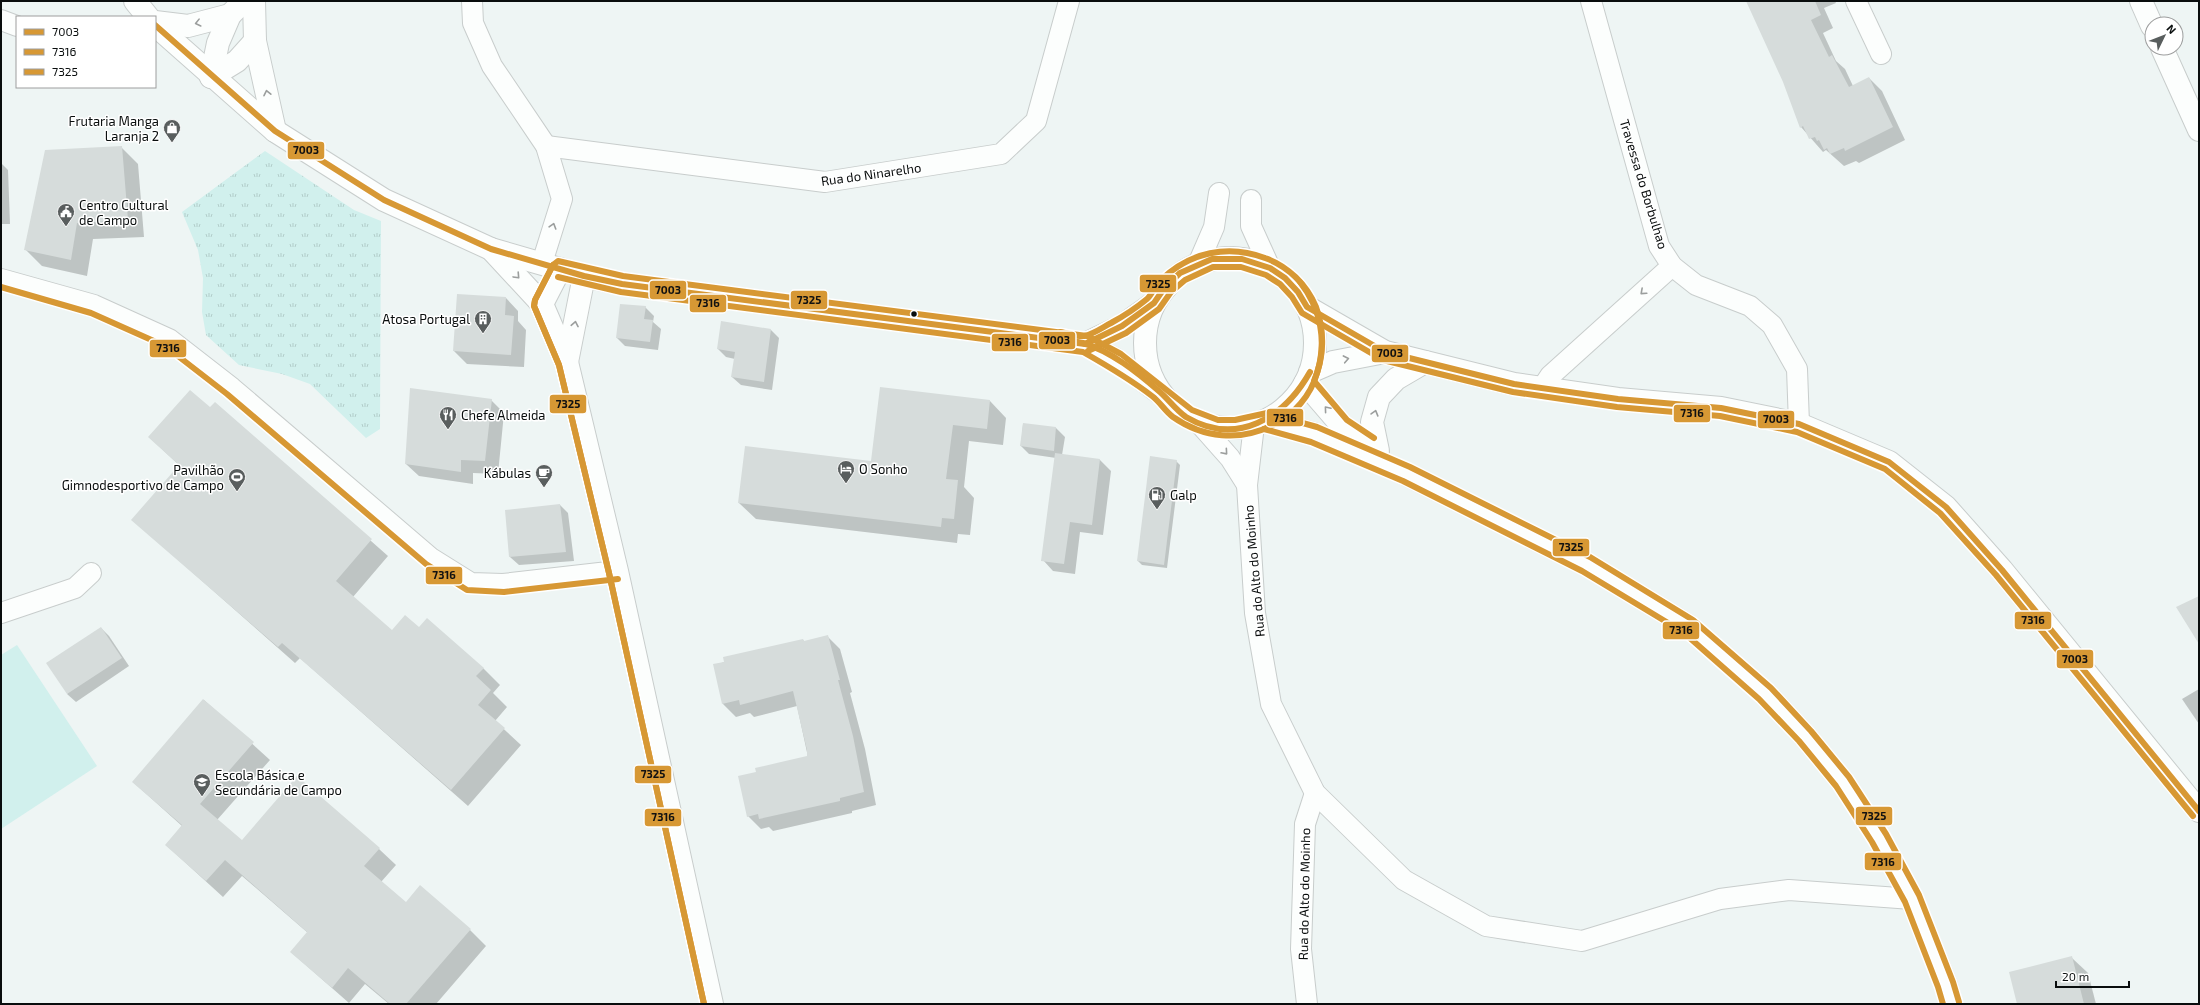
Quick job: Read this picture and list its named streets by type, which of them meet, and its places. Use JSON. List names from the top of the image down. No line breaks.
{"streets":{"street":["Rua do Ninarelho","Travessa do Borbulhao","Rua do Alto do Moinho"]},"places":{"shop":["Frutaria Manga Laranja 2"],"public building":["Centro Cultural de Campo"],"building":["Atosa Portugal"],"restaurant":["Chefe Almeida"],"hotel":["O Sonho"],"cafe":["Kábulas"],"sports":["Pavilhão Gimnodesportivo de Campo"],"fuel station":["Galp"],"school or university":["Escola Básica e Secundária de Campo"]},"lines":["transit line 7003","transit line 7325","transit line 7316"],"legend":["7003","7316","7325"],"scale_bar":"20 m","north":"top right"}
